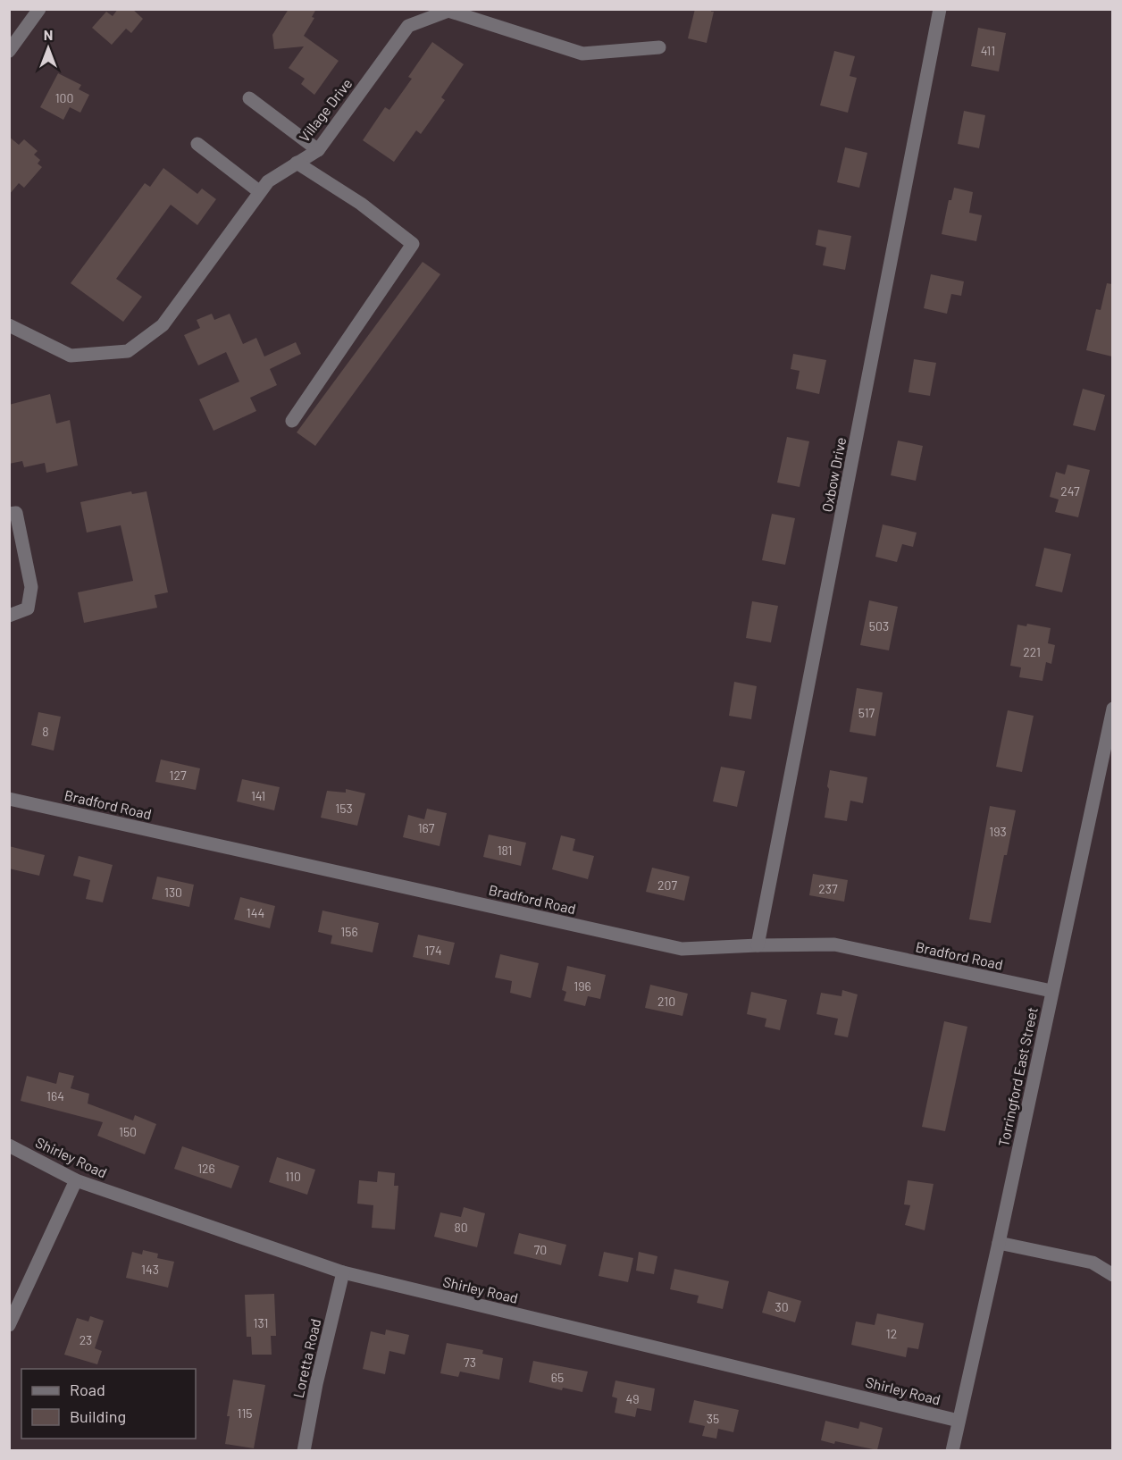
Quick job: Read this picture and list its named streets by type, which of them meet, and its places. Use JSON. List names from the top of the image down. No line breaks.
{"streets":{"street":["Village Drive","Oxbow Drive","Bradford Road","Torringford East Street","Shirley Road","Loretta Road"]},"crossings":[["Oxbow Drive","Bradford Road"],["Bradford Road","Torringford East Street"],["Torringford East Street","Shirley Road"],["Shirley Road","Loretta Road"]],"house_numbers":["411","100","247","503","221","517","8","127","141","153","167","193","181","207","237","130","144","156","174","196","210","164","150","126","110","80","70","143","30","131","12","23","73","65","49","115","35"],"legend":["Road","Building"],"north":"top"}
